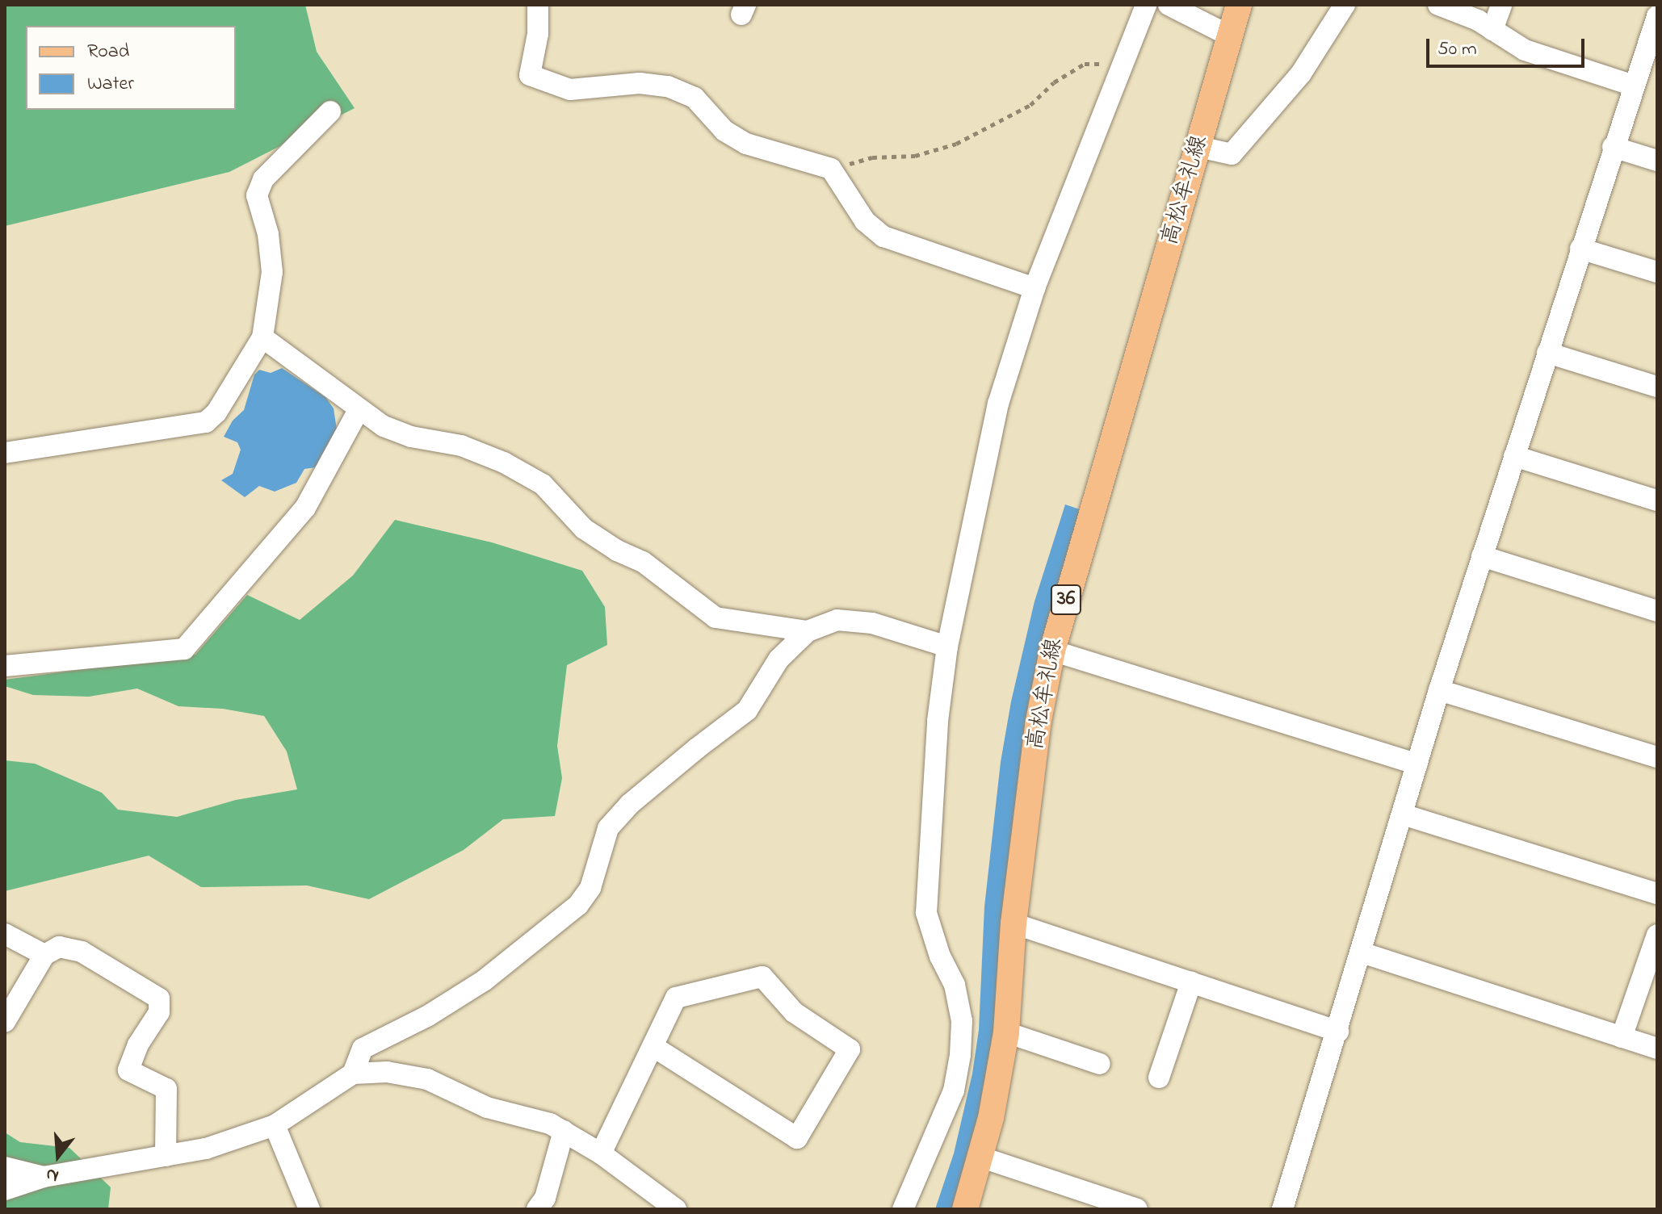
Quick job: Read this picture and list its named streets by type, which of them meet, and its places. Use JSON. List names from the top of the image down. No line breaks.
{"streets":{"main road":["高松牟礼線","36"]},"legend":["Road","Water"],"scale_bar":"50 m","north":"bottom"}
